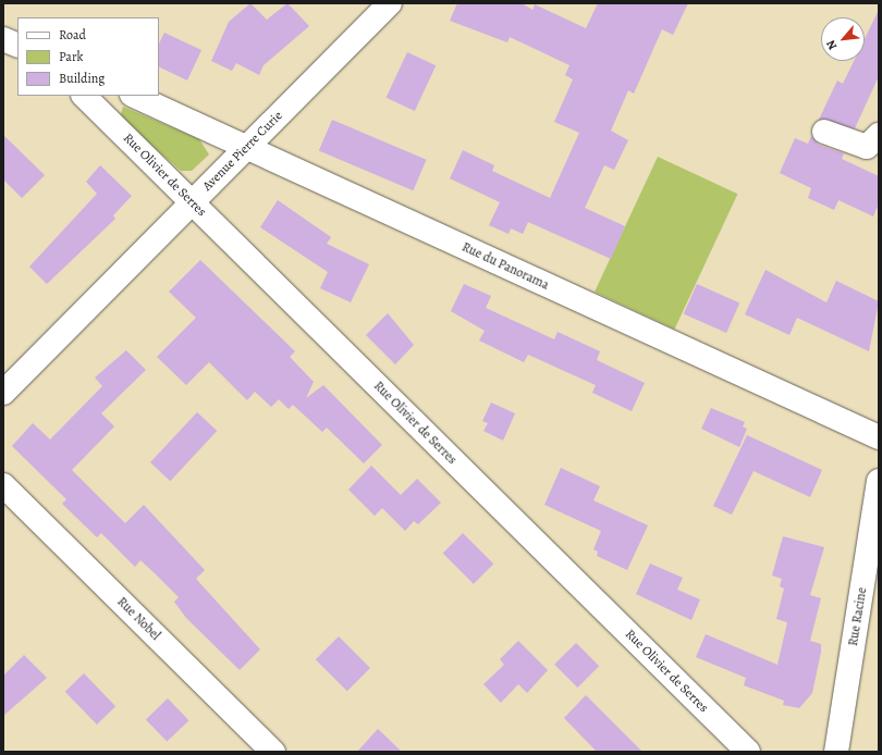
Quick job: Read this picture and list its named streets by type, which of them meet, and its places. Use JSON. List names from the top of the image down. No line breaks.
{"streets":{"street":["Avenue Pierre Curie","Rue Olivier de Serres","Rue du Panorama","Rue Racine","Rue Nobel"]},"crossings":[["Avenue Pierre Curie","Rue Olivier de Serres"],["Avenue Pierre Curie","Rue du Panorama"]],"legend":["Road","Park","Building"],"north":"bottom left"}
